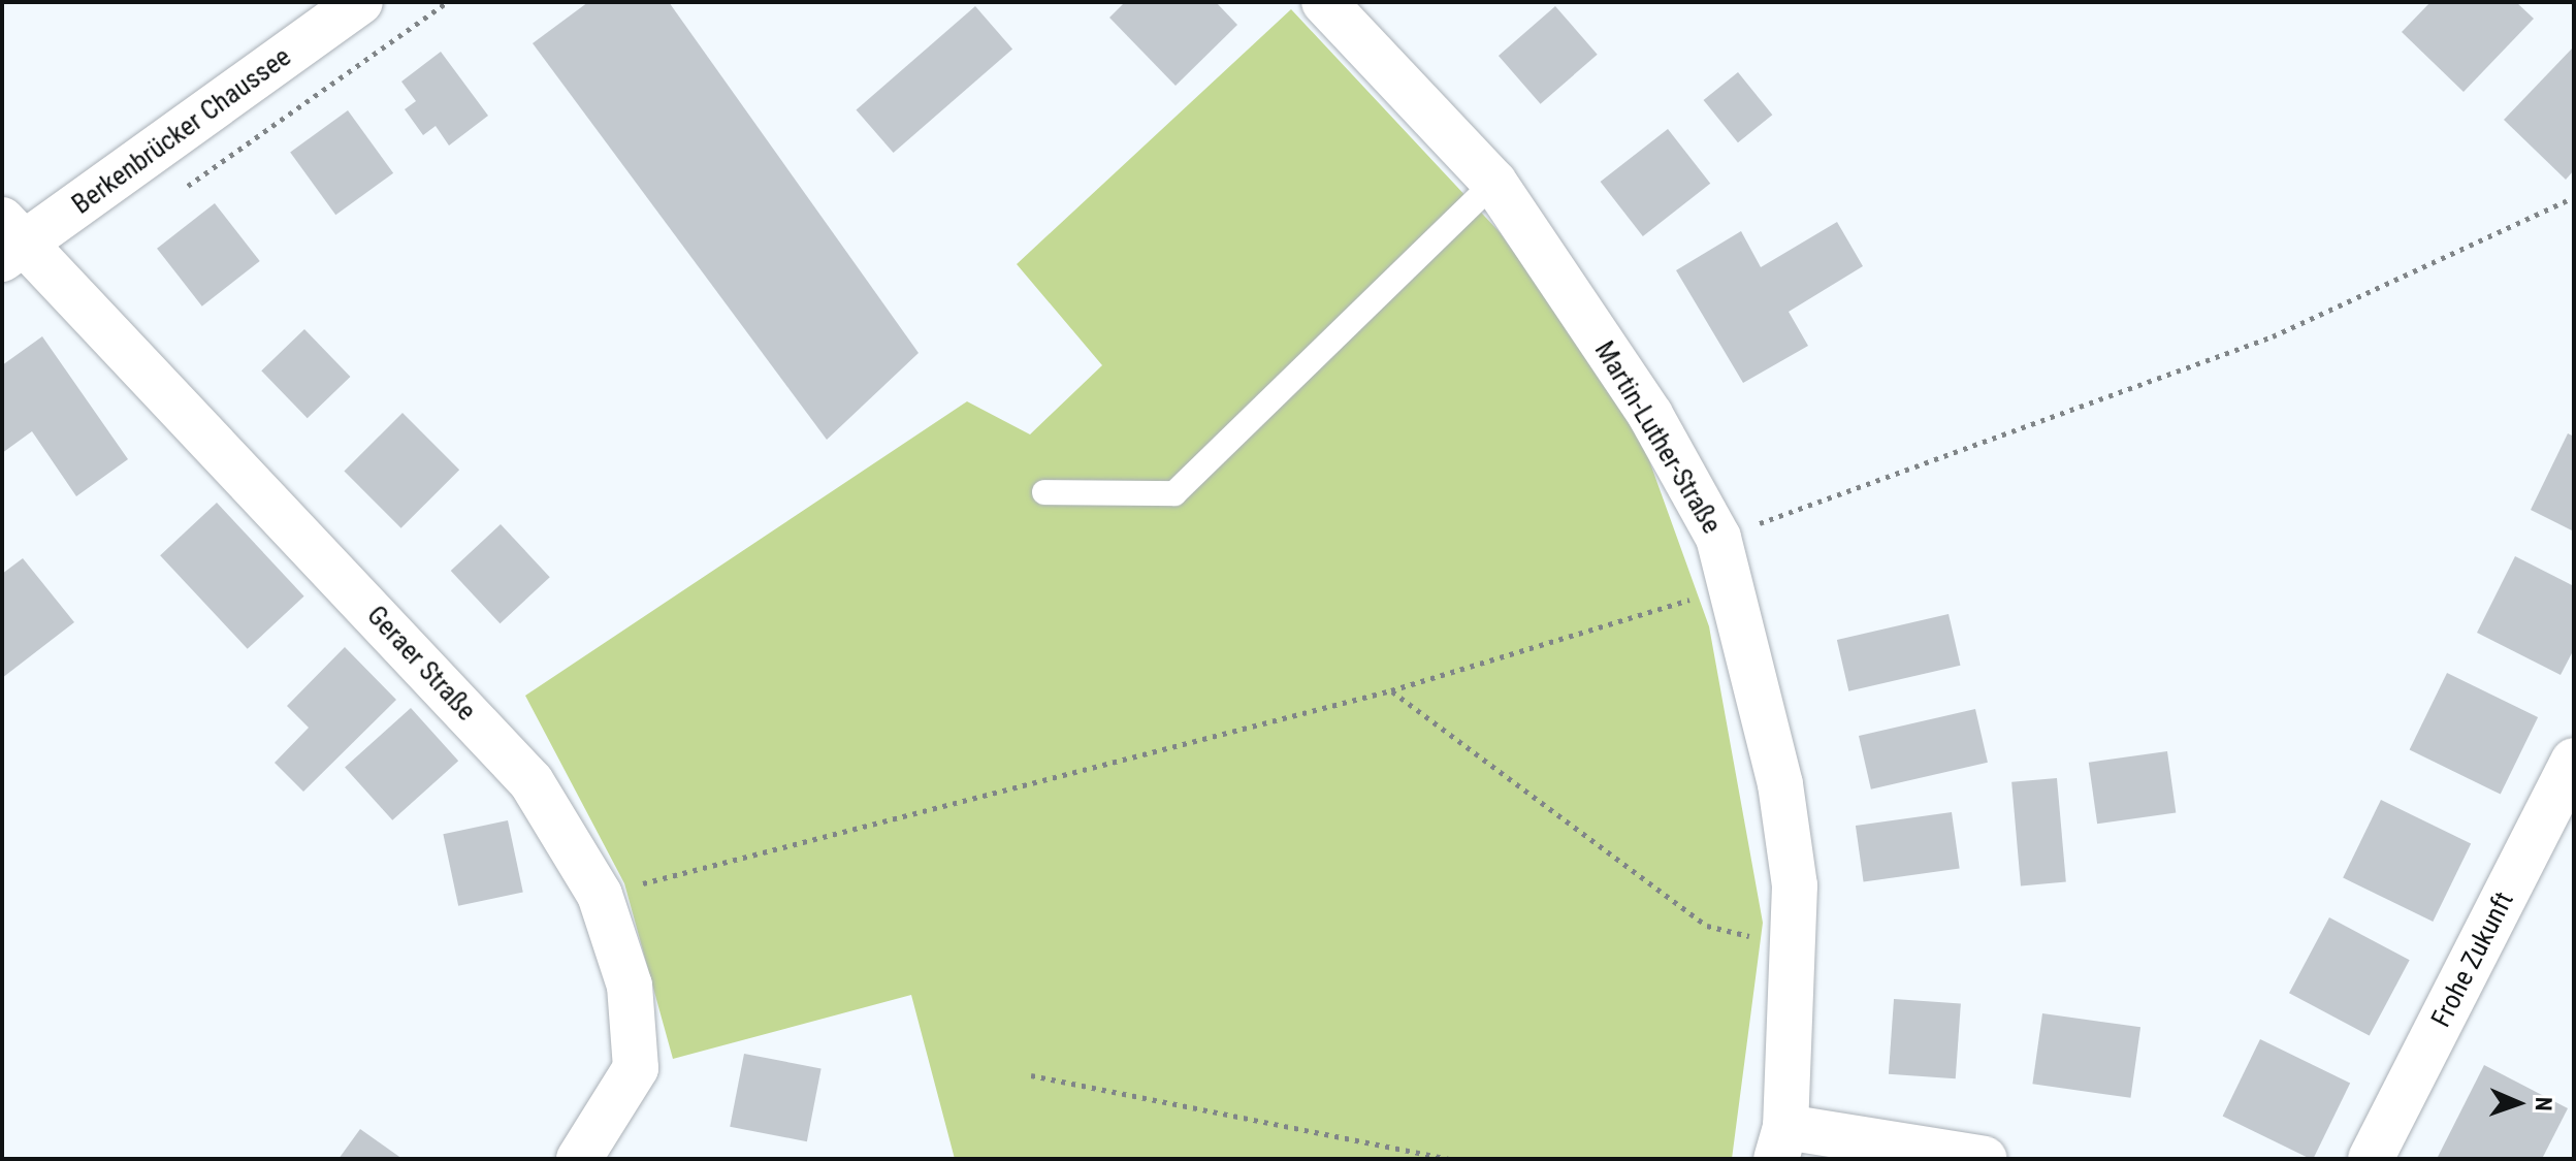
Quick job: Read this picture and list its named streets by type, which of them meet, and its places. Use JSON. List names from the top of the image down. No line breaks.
{"streets":{"street":["Berkenbrücker Chaussee","Martin-Luther-Straße","Geraer Straße","Frohe Zukunft"]},"crossings":[["Berkenbrücker Chaussee","Geraer Straße"]],"north":"right"}
